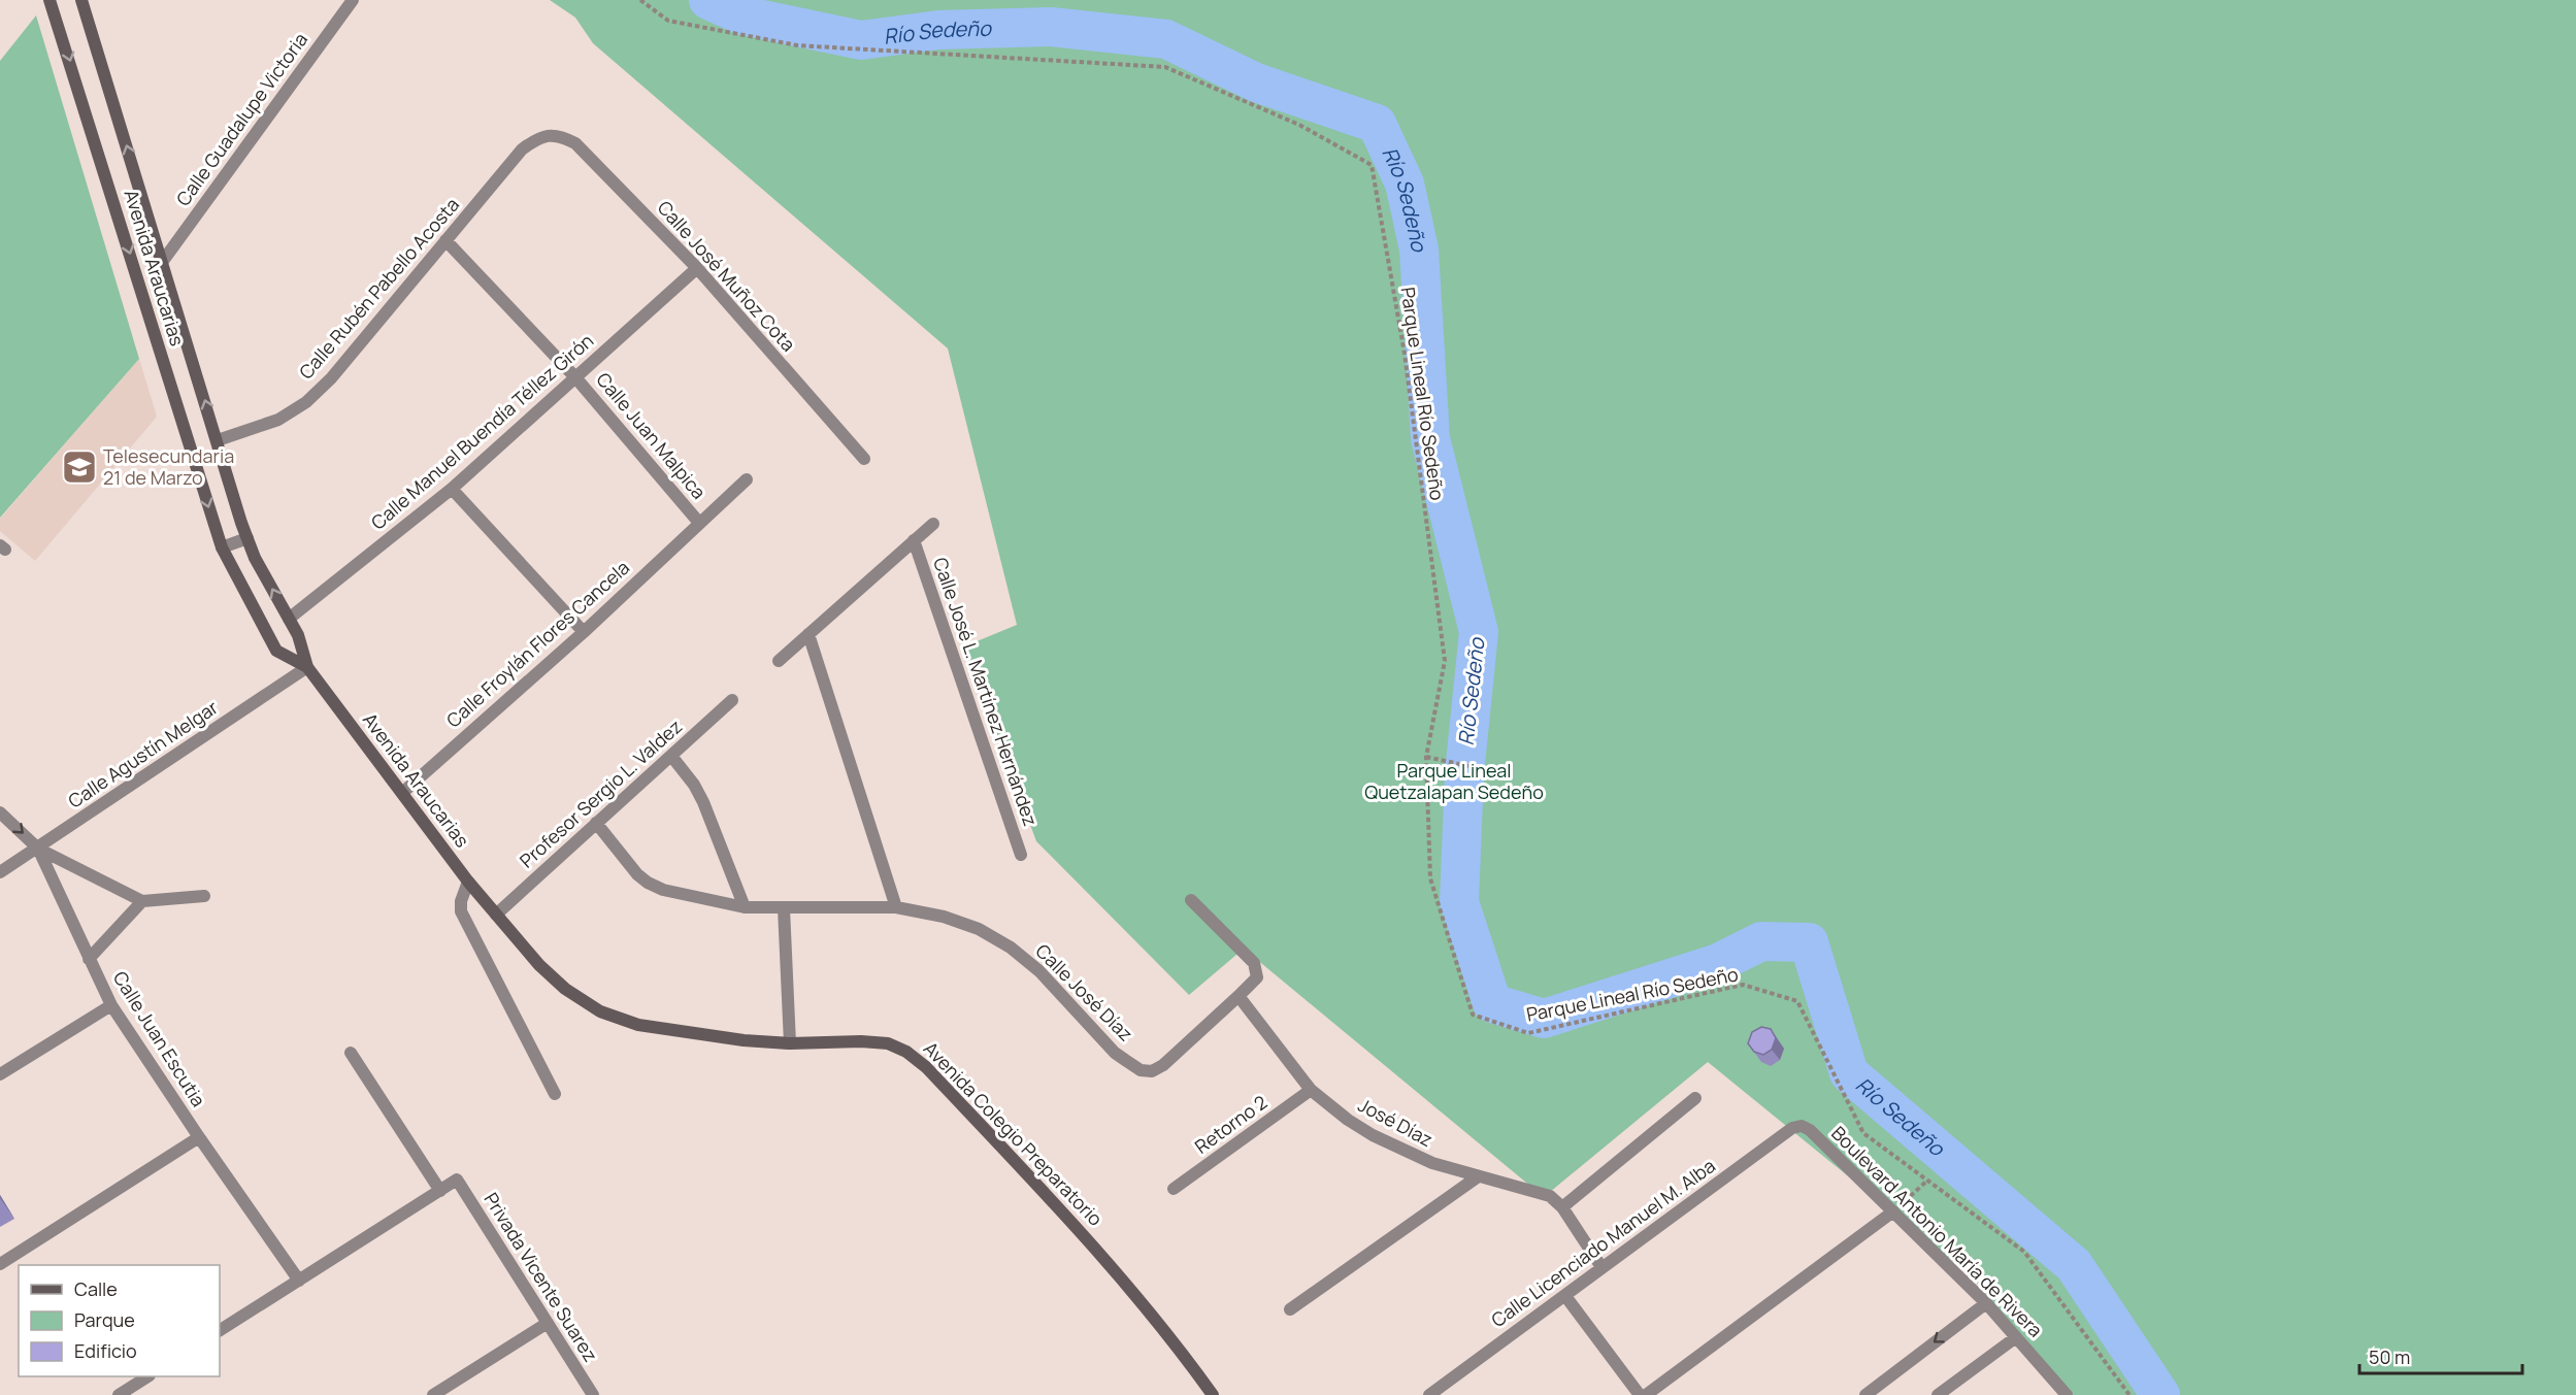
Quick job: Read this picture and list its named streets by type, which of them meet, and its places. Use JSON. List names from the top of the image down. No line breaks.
{"streets":{"street":["Calle Guadalupe Victoria","Avenida Araucarias","Calle José Muñoz Cota","Calle Rubén Pabello Acosta","Calle Manuel Buendía Téllez Girón","Calle Juan Malpica","Calle Froylán Flores Cancela","Calle José L. Martínez Hernández","Calle Agustín Melgar","Profesor Sergio L. Valdez","Calle José Díaz","Calle Juan Escutia","José Díaz","Retorno 2","Avenida Colegio Preparatorio","Boulevard Antonio María de Rivera","Calle Licenciado Manuel M. Alba","Privada Vicente Suarez"],"path":["Parque Lineal Río Sedeño"]},"crossings":[["Calle Guadalupe Victoria","Avenida Araucarias"],["Avenida Araucarias","Calle Rubén Pabello Acosta"],["Avenida Araucarias","Calle Manuel Buendía Téllez Girón"],["Avenida Araucarias","Calle Froylán Flores Cancela"],["Avenida Araucarias","Calle Agustín Melgar"],["Avenida Araucarias","Profesor Sergio L. Valdez"],["Avenida Araucarias","Avenida Colegio Preparatorio"],["Calle José Muñoz Cota","Calle Rubén Pabello Acosta"],["Calle José Muñoz Cota","Calle Manuel Buendía Téllez Girón"],["Calle Rubén Pabello Acosta","Calle Juan Malpica"],["Calle Manuel Buendía Téllez Girón","Calle Juan Malpica"],["Calle Juan Malpica","Calle Froylán Flores Cancela"],["Calle Agustín Melgar","Calle Juan Escutia"],["Profesor Sergio L. Valdez","Calle José Díaz"],["Profesor Sergio L. Valdez","Avenida Colegio Preparatorio"],["Calle José Díaz","José Díaz"],["José Díaz","Retorno 2"],["José Díaz","Calle Licenciado Manuel M. Alba"],["Boulevard Antonio María de Rivera","Calle Licenciado Manuel M. Alba"]],"water":["Río Sedeño"],"parks":["Parque Lineal Quetzalapan Sedeño"],"places":{"school or university":["Telesecundaria 21 de Marzo"]},"legend":["Calle","Parque","Edificio"],"scale_bar":"50 m"}
